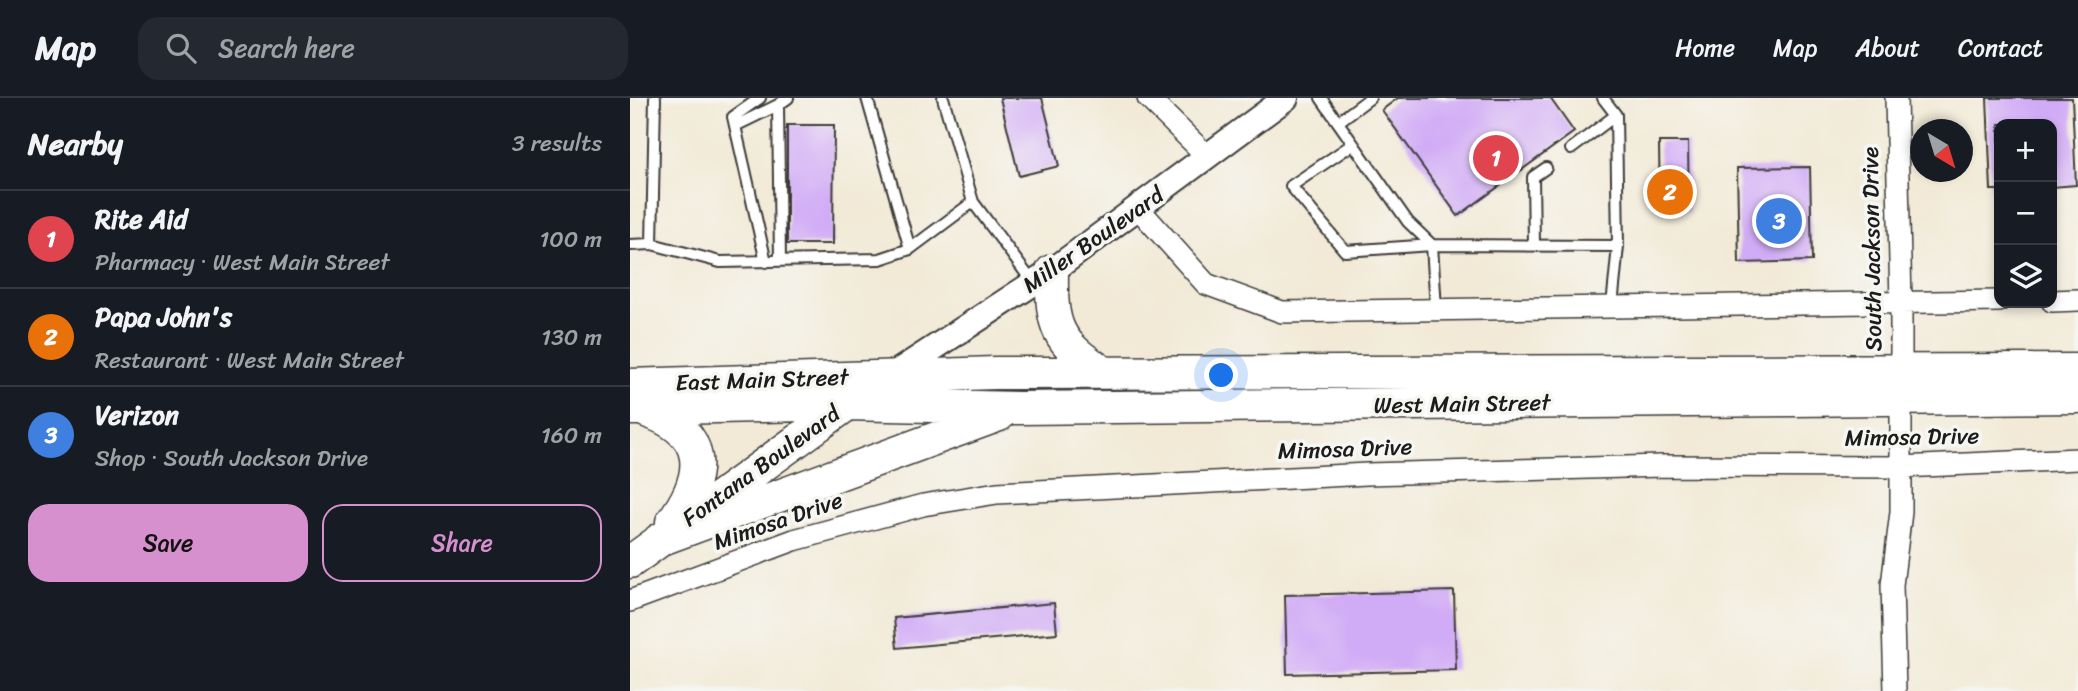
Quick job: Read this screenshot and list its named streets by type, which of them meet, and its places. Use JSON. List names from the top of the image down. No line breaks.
{"streets":{"main road":["East Main Street","West Main Street","Fontana Boulevard"],"street":["Miller Boulevard","South Jackson Drive","Mimosa Drive"]},"crossings":[["Miller Boulevard","East Main Street"],["Miller Boulevard","West Main Street"],["Miller Boulevard","Fontana Boulevard"],["South Jackson Drive","West Main Street"],["South Jackson Drive","Mimosa Drive"],["East Main Street","West Main Street"],["East Main Street","Fontana Boulevard"],["West Main Street","Fontana Boulevard"]],"north":"bottom right","page":{"header":"Map","search":"Search here","nav":["Home","Map","About","Contact"],"heading":["Nearby","3 results"],"map_buttons":["+","−"],"pins":["1","2","3"],"list":[{"mark":"1","name":"Rite Aid","note":"Pharmacy · West Main Street","value":"100 m"},{"mark":"2","name":"Papa John's","note":"Restaurant · West Main Street","value":"130 m"},{"mark":"3","name":"Verizon","note":"Shop · South Jackson Drive","value":"160 m"}],"buttons":["Save","Share"]}}
